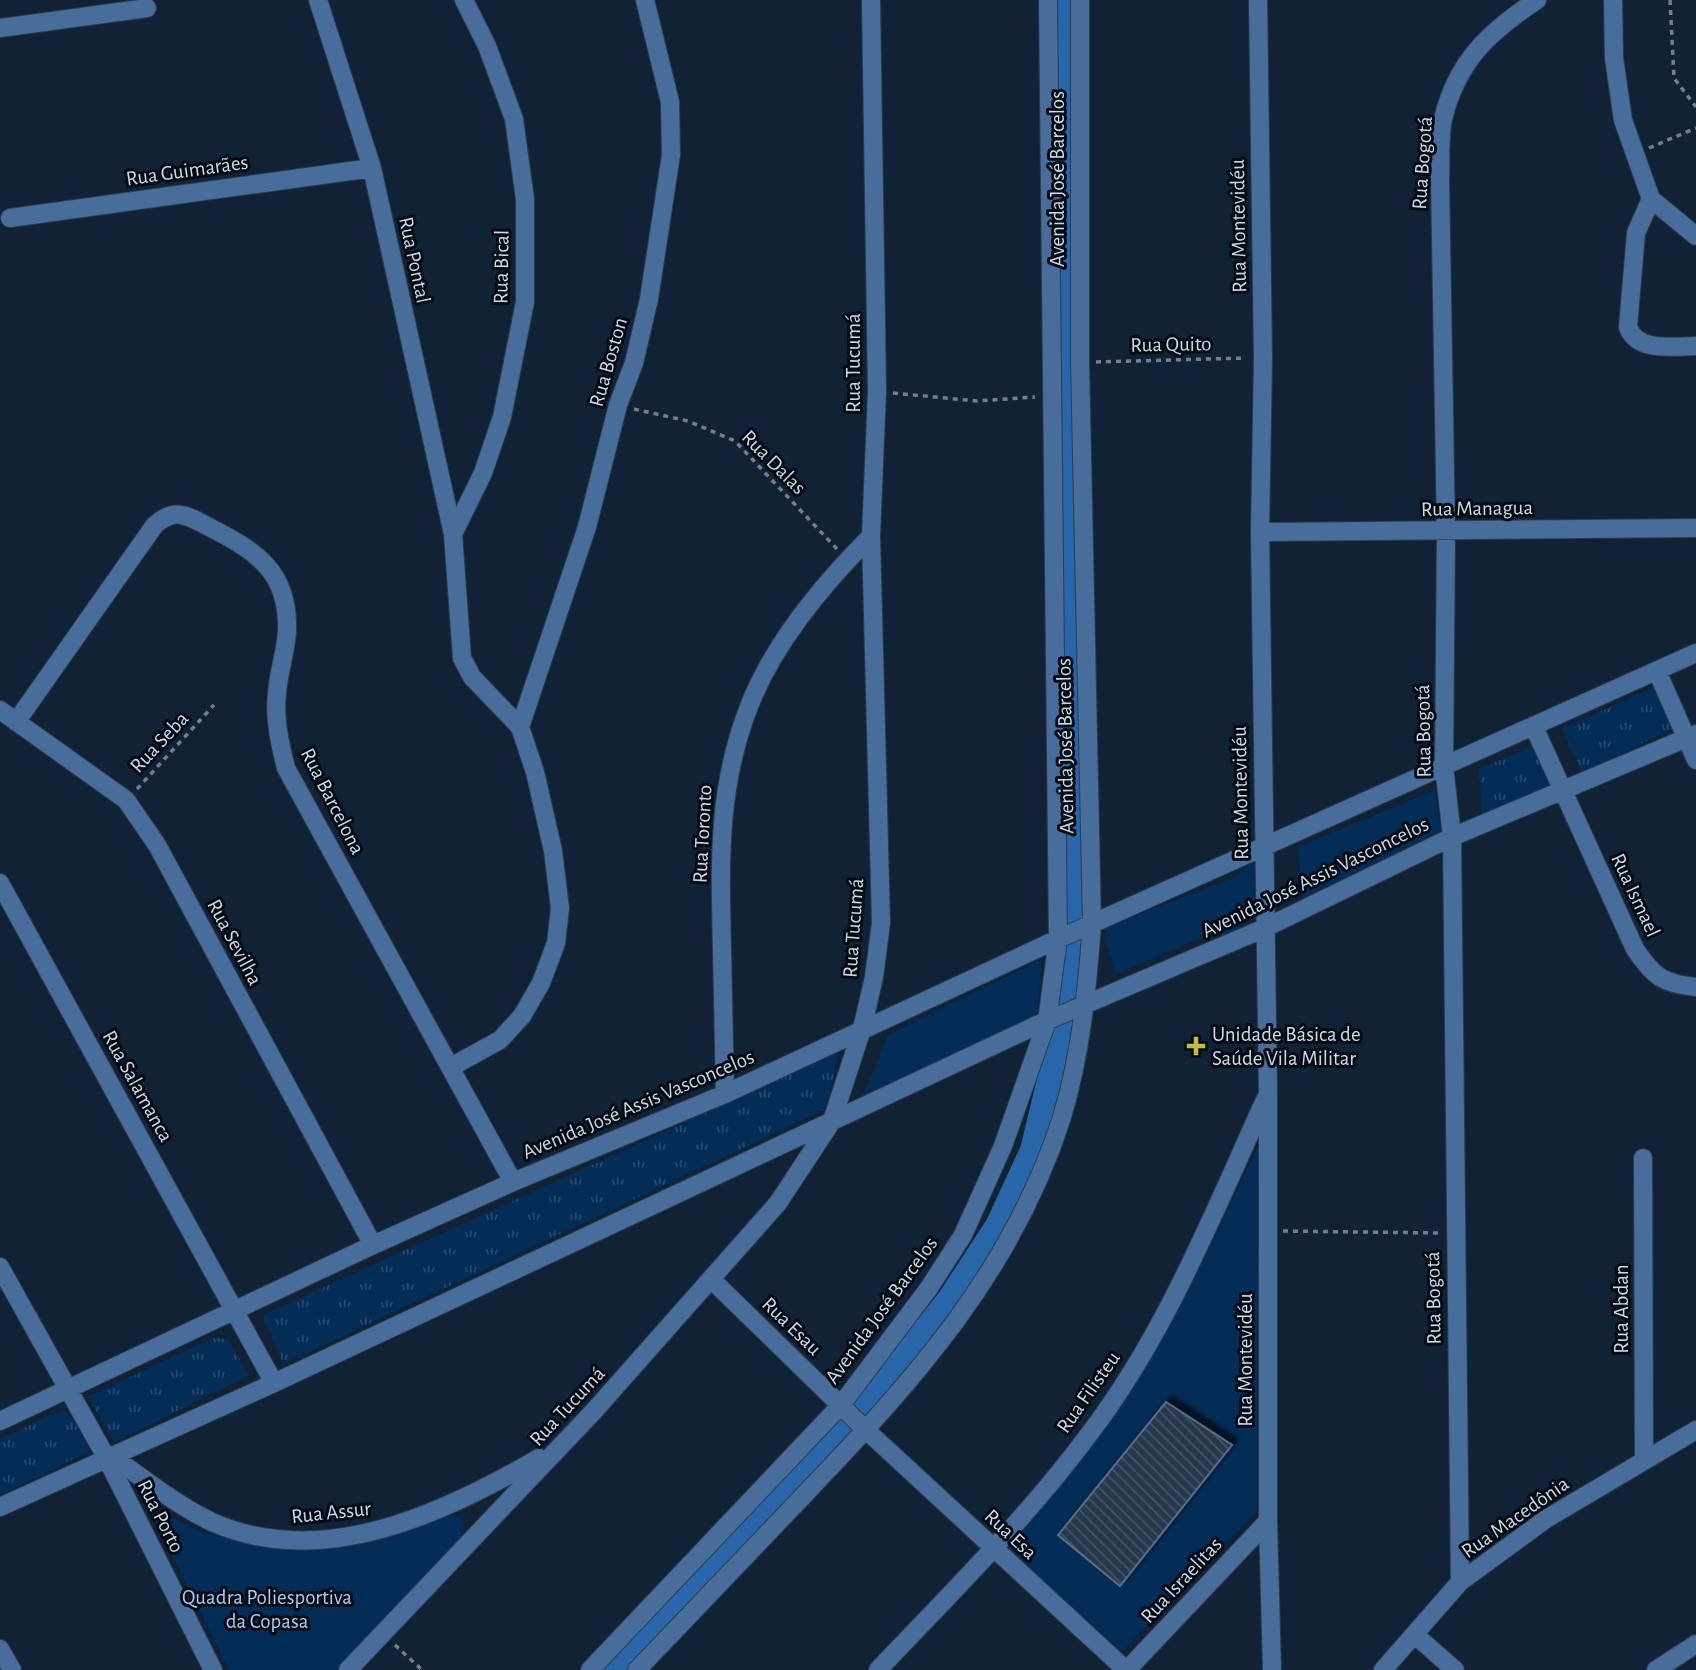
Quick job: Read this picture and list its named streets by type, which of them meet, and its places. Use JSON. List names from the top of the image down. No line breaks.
{"streets":{"street":["Rua Bogotá","Rua Guimarães","Avenida José Barcelos","Rua Montevidéu","Rua Pontal","Rua Bical","Rua Boston","Rua Tucumá","Rua Managua","Rua Barcelona","Rua Toronto","Avenida José Assis Vasconcelos","Rua Ismael","Rua Sevilha","Rua Salamanca","Rua Abdan","Rua Esau","Rua Filisteu","Rua Assur","Rua Porto","Rua Macedônia","Rua Esa","Rua Israelitas"],"path":["Rua Quito","Rua Dalas","Rua Seba"]},"crossings":[["Rua Bogotá","Rua Managua"],["Rua Bogotá","Avenida José Assis Vasconcelos"],["Rua Bogotá","Rua Macedônia"],["Rua Guimarães","Rua Pontal"],["Avenida José Barcelos","Rua Quito"],["Avenida José Barcelos","Avenida José Assis Vasconcelos"],["Avenida José Barcelos","Rua Esau"],["Avenida José Barcelos","Rua Esa"],["Rua Montevidéu","Rua Quito"],["Rua Montevidéu","Rua Managua"],["Rua Montevidéu","Avenida José Assis Vasconcelos"],["Rua Montevidéu","Rua Filisteu"],["Rua Montevidéu","Rua Israelitas"],["Rua Pontal","Rua Bical"],["Rua Boston","Rua Dalas"],["Rua Tucumá","Rua Toronto"],["Rua Tucumá","Avenida José Assis Vasconcelos"],["Rua Tucumá","Rua Esau"],["Rua Tucumá","Rua Assur"],["Rua Dalas","Rua Toronto"],["Rua Seba","Rua Sevilha"],["Rua Barcelona","Avenida José Assis Vasconcelos"],["Rua Barcelona","Rua Sevilha"],["Rua Toronto","Avenida José Assis Vasconcelos"],["Avenida José Assis Vasconcelos","Rua Ismael"],["Avenida José Assis Vasconcelos","Rua Sevilha"],["Avenida José Assis Vasconcelos","Rua Salamanca"],["Avenida José Assis Vasconcelos","Rua Assur"],["Avenida José Assis Vasconcelos","Rua Porto"],["Rua Abdan","Rua Macedônia"],["Rua Esau","Rua Esa"],["Rua Filisteu","Rua Esa"],["Rua Assur","Rua Porto"],["Rua Esa","Rua Israelitas"]],"parks":["Quadra Poliesportiva da Copasa"],"places":{"health":["Unidade Básica de Saúde Vila Militar"]}}
